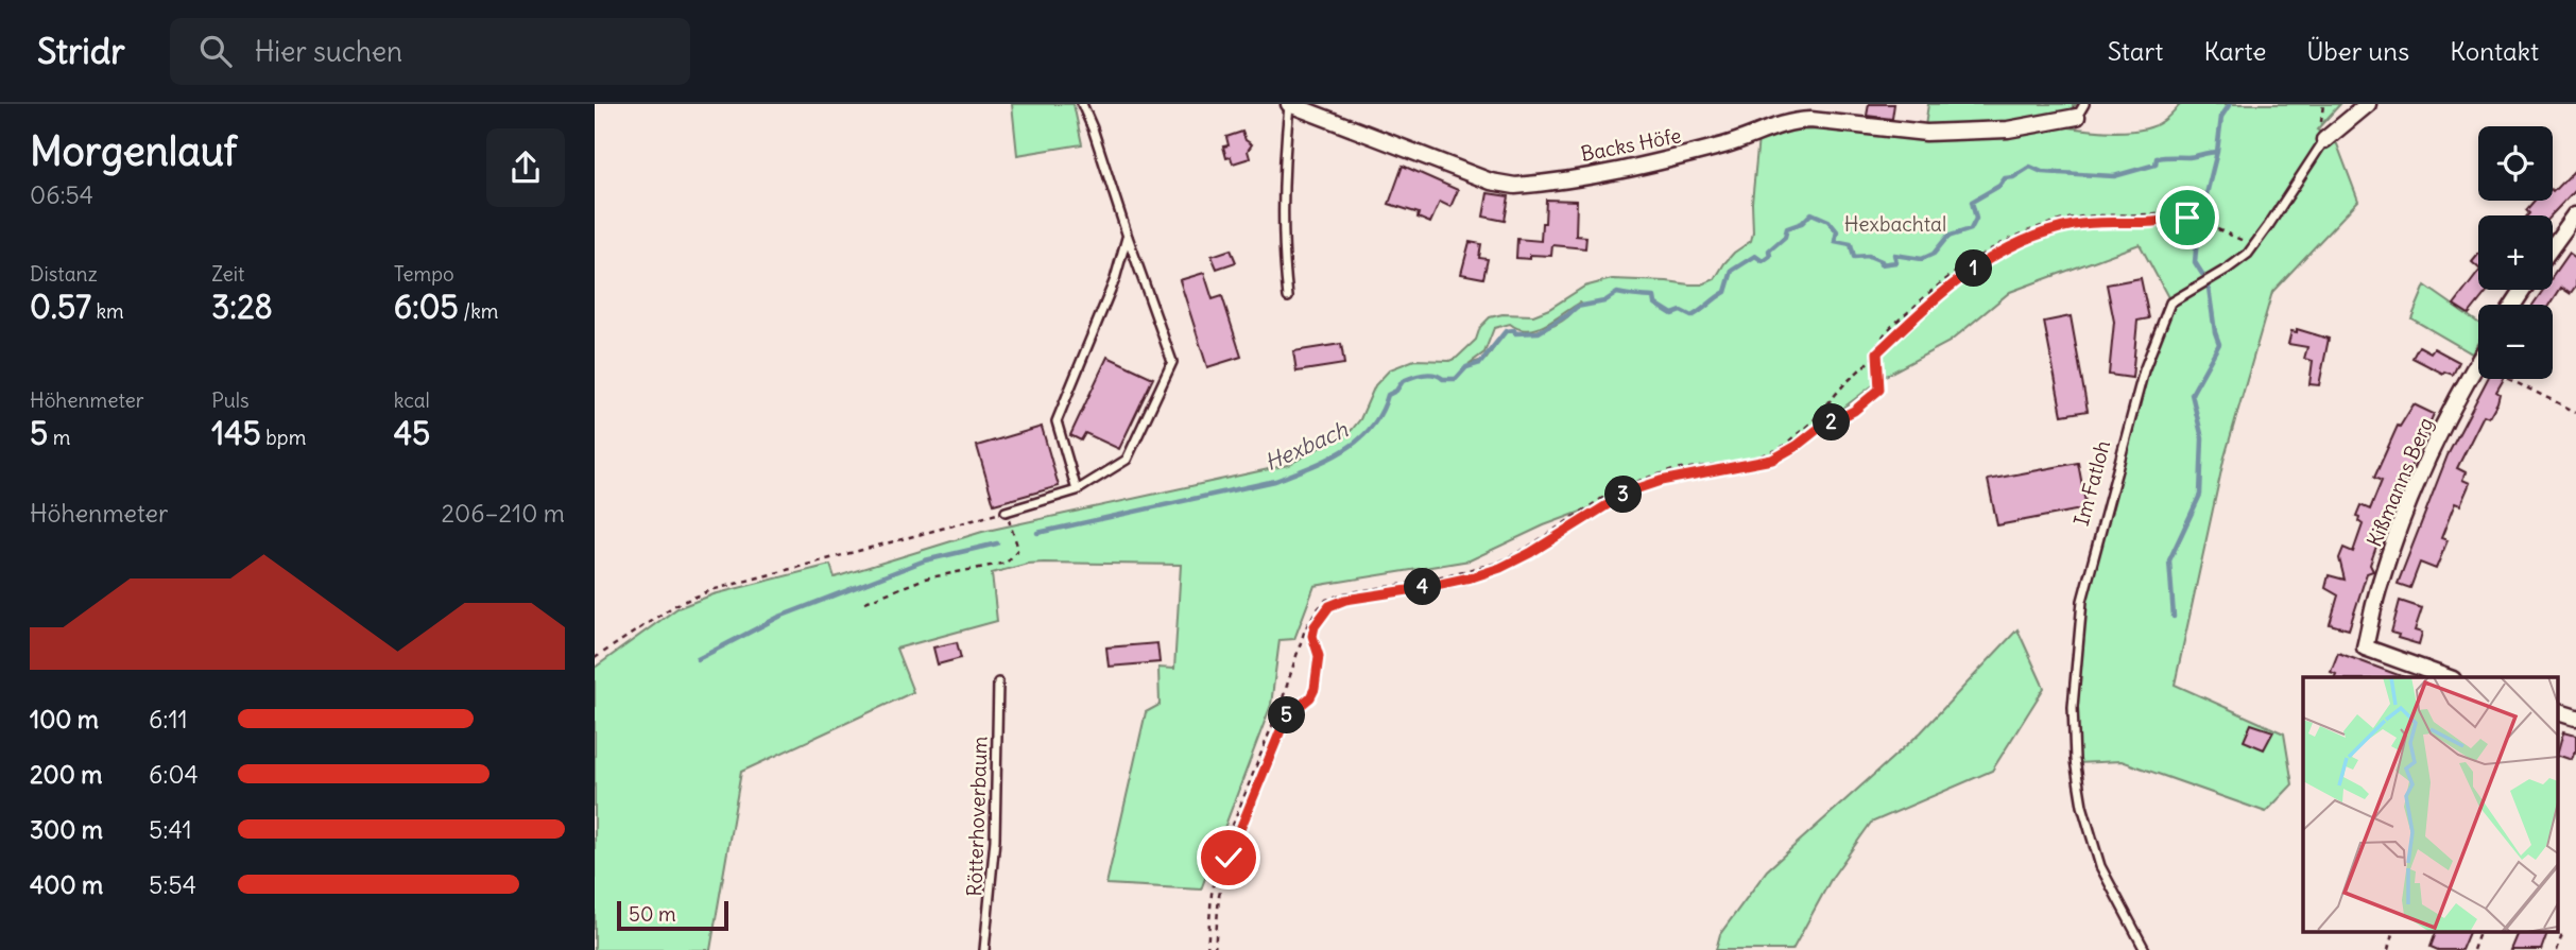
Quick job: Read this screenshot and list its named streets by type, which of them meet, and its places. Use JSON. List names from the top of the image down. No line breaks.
{"streets":{"street":["Backs Höfe","Kißmanns Berg","Im Fatloh"],"lane":["Rötterhoverbaum"]},"water":["Hexbach"],"parks":["Hexbachtal"],"scale_bar":"50 m","page":{"header":"Stridr","search":"Hier suchen","nav":["Start","Karte","Über uns","Kontakt"],"heading":["Morgenlauf","06:54"],"map_buttons":["+","−"],"stats":[["Distanz","0.57 km"],["Zeit","3:28"],["Tempo","6:05 /km"],["Höhenmeter","5 m"],["Puls","145 bpm"],["kcal","45"]],"pins":["1","2","3","4","5"],"chart":["Höhenmeter","206–210 m"],"list":[{"name":"100 m","note":"6:11"},{"name":"200 m","note":"6:04"},{"name":"300 m","note":"5:41"},{"name":"400 m","note":"5:54"}],"scale":"50 m"}}
